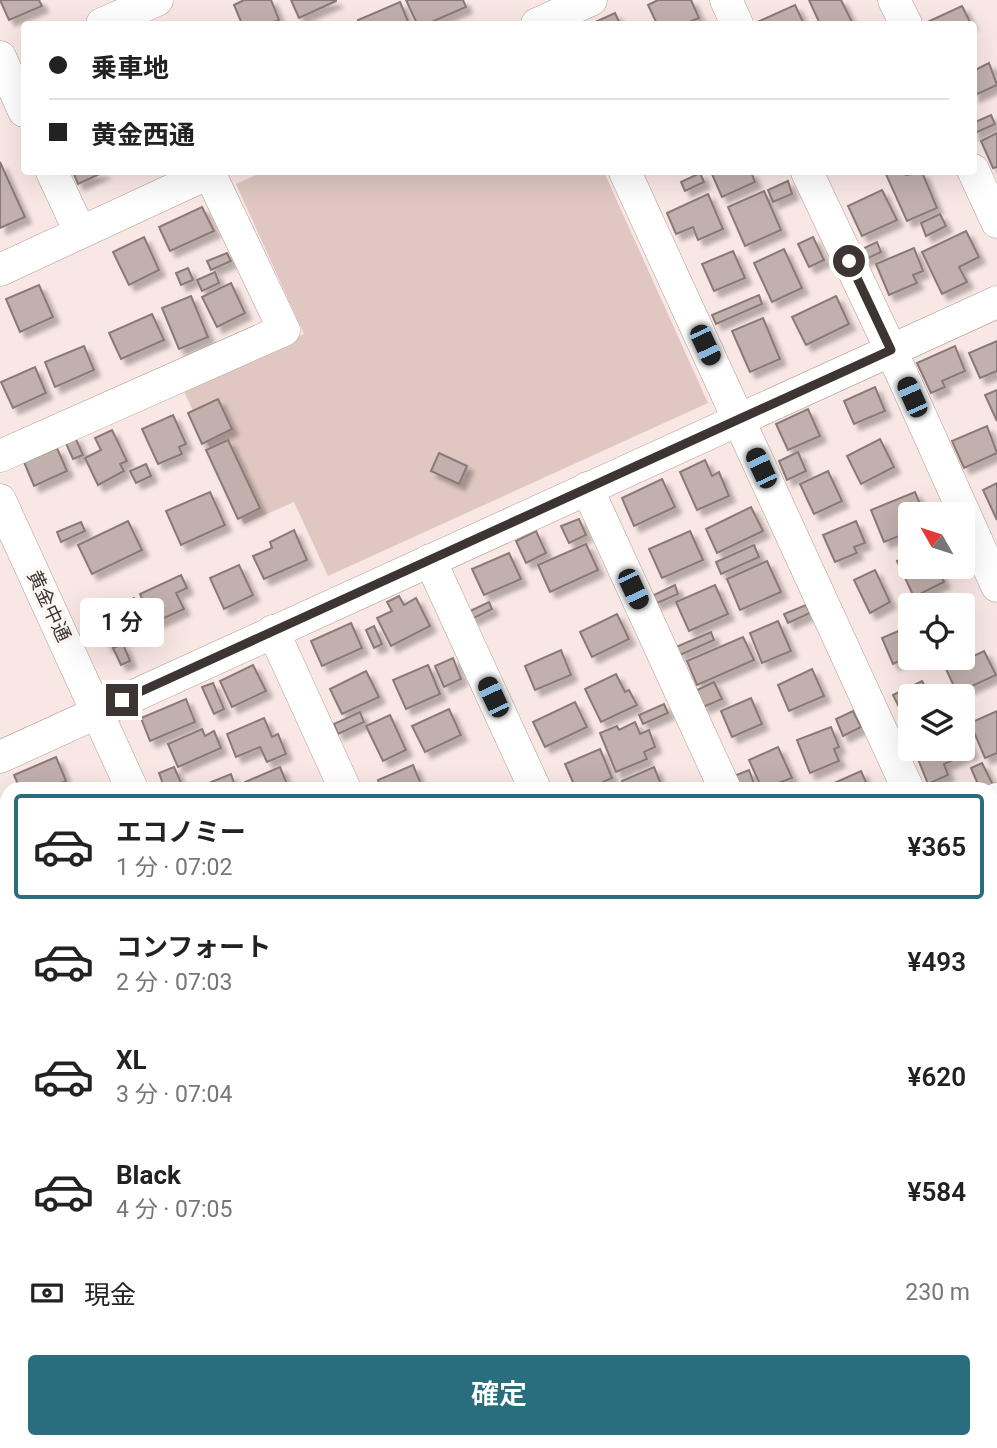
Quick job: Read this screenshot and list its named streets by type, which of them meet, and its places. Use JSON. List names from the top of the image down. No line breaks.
{"streets":{"street":["黄金中通"]},"north":"top left","page":{"banner":["乗車地","黄金西通"],"bubble":"1 分","list":[{"name":"エコノミー","note":"1 分 · 07:02","value":"¥365"},{"name":"コンフォート","note":"2 分 · 07:03","value":"¥493"},{"name":"XL","note":"3 分 · 07:04","value":"¥620"},{"name":"Black","note":"4 分 · 07:05","value":"¥584"}],"pay":["現金","230 m"],"buttons":"確定"}}
